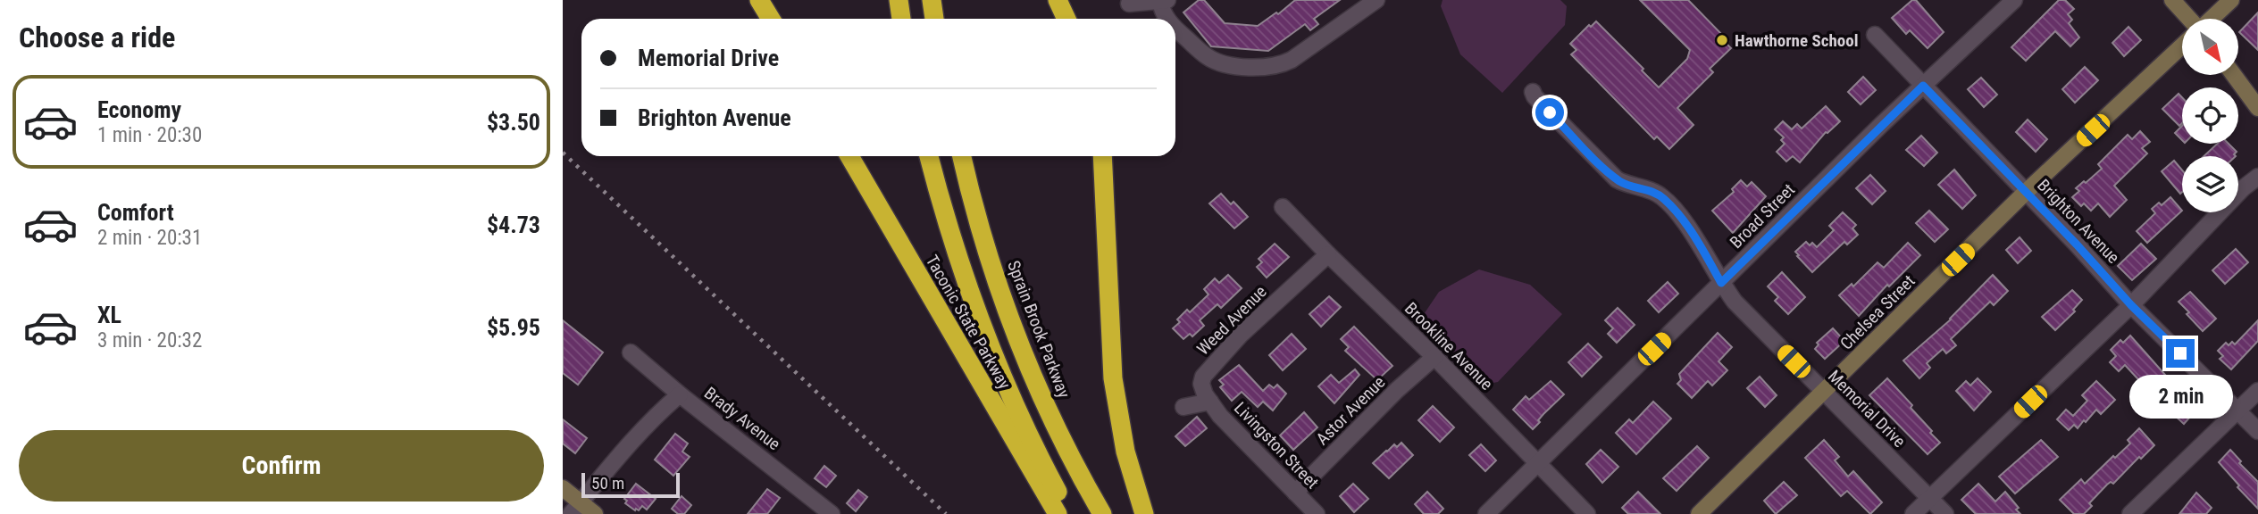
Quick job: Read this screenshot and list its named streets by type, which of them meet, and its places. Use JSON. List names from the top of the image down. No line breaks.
{"streets":{"highway":["Taconic State Parkway","Sprain Brook Parkway"],"street":["Broad Street","Brighton Avenue","Chelsea Street","Weed Avenue","Brookline Avenue","Memorial Drive","Astor Avenue","Brady Avenue","Livingston Street"]},"crossings":[["Broad Street","Brighton Avenue"],["Broad Street","Brookline Avenue"],["Broad Street","Memorial Drive"],["Brighton Avenue","Chelsea Street"],["Chelsea Street","Memorial Drive"],["Weed Avenue","Brookline Avenue"],["Weed Avenue","Livingston Street"],["Brookline Avenue","Astor Avenue"],["Astor Avenue","Livingston Street"]],"places":["Hawthorne School"],"scale_bar":"50 m","north":"bottom right","page":{"heading":"Choose a ride","banner":["Memorial Drive","Brighton Avenue"],"list":[{"name":"Economy","note":"1 min · 20:30","value":"$3.50"},{"name":"Comfort","note":"2 min · 20:31","value":"$4.73"},{"name":"XL","note":"3 min · 20:32","value":"$5.95"}],"bubble":"2 min","buttons":"Confirm","scale":"50 m"}}
